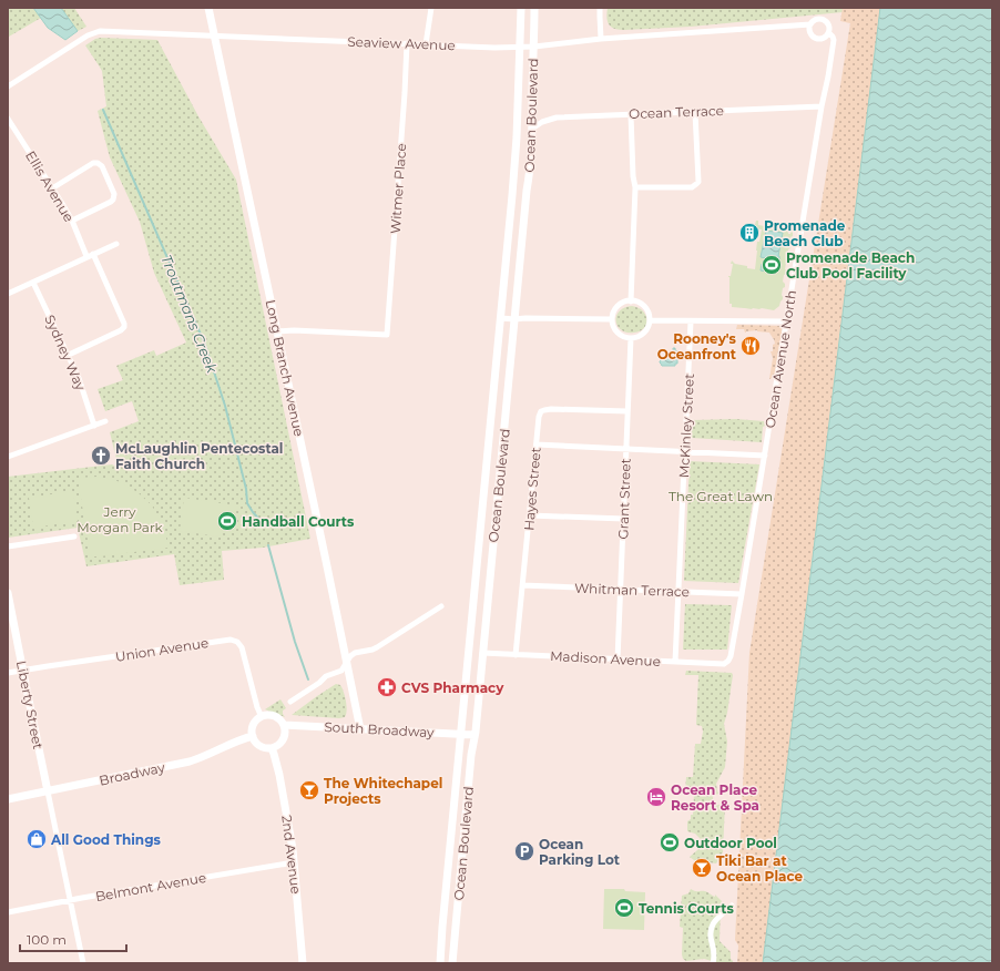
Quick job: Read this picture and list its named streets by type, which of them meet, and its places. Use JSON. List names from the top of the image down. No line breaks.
{"streets":{"main road":["Ocean Boulevard","Long Branch Avenue","Liberty Street","South Broadway","Broadway","2nd Avenue"],"street":["Seaview Avenue","Ocean Terrace","Ellis Avenue","Witmer Place","Sydney Way","Ocean Avenue North","McKinley Street","Hayes Street","Grant Street","Whitman Terrace","Union Avenue","Madison Avenue","Belmont Avenue"]},"crossings":[["Seaview Avenue","Ocean Boulevard"],["Seaview Avenue","Witmer Place"],["Seaview Avenue","Ocean Avenue North"],["Seaview Avenue","Long Branch Avenue"],["Ocean Terrace","Ocean Boulevard"],["Ocean Terrace","Ocean Avenue North"],["Ocean Boulevard","Madison Avenue"],["Ocean Boulevard","South Broadway"],["Ellis Avenue","Sydney Way"],["Witmer Place","Long Branch Avenue"],["Ocean Avenue North","Whitman Terrace"],["Ocean Avenue North","Madison Avenue"],["Long Branch Avenue","South Broadway"],["McKinley Street","Whitman Terrace"],["McKinley Street","Madison Avenue"],["Hayes Street","Grant Street"],["Hayes Street","Whitman Terrace"],["Hayes Street","Madison Avenue"],["Grant Street","Whitman Terrace"],["Grant Street","Madison Avenue"],["Union Avenue","Liberty Street"],["Union Avenue","South Broadway"],["Union Avenue","Broadway"],["Union Avenue","2nd Avenue"],["Liberty Street","Broadway"],["South Broadway","Broadway"],["South Broadway","2nd Avenue"],["Broadway","2nd Avenue"],["2nd Avenue","Belmont Avenue"]],"water":["Troutmans Creek"],"parks":["The Great Lawn","Jerry Morgan Park"],"places":{"building":["Promenade Beach Club"],"sports":["Promenade Beach Club Pool Facility","Handball Courts","Outdoor Pool","Tennis Courts"],"restaurant":["Rooney's Oceanfront"],"church":["McLaughlin Pentecostal Faith Church"],"pharmacy":["CVS Pharmacy"],"bar":["The Whitechapel Projects","Tiki Bar at Ocean Place"],"hotel":["Ocean Place Resort & Spa"],"shop":["All Good Things"],"parking":["Ocean Parking Lot"]},"scale_bar":"100 m"}
